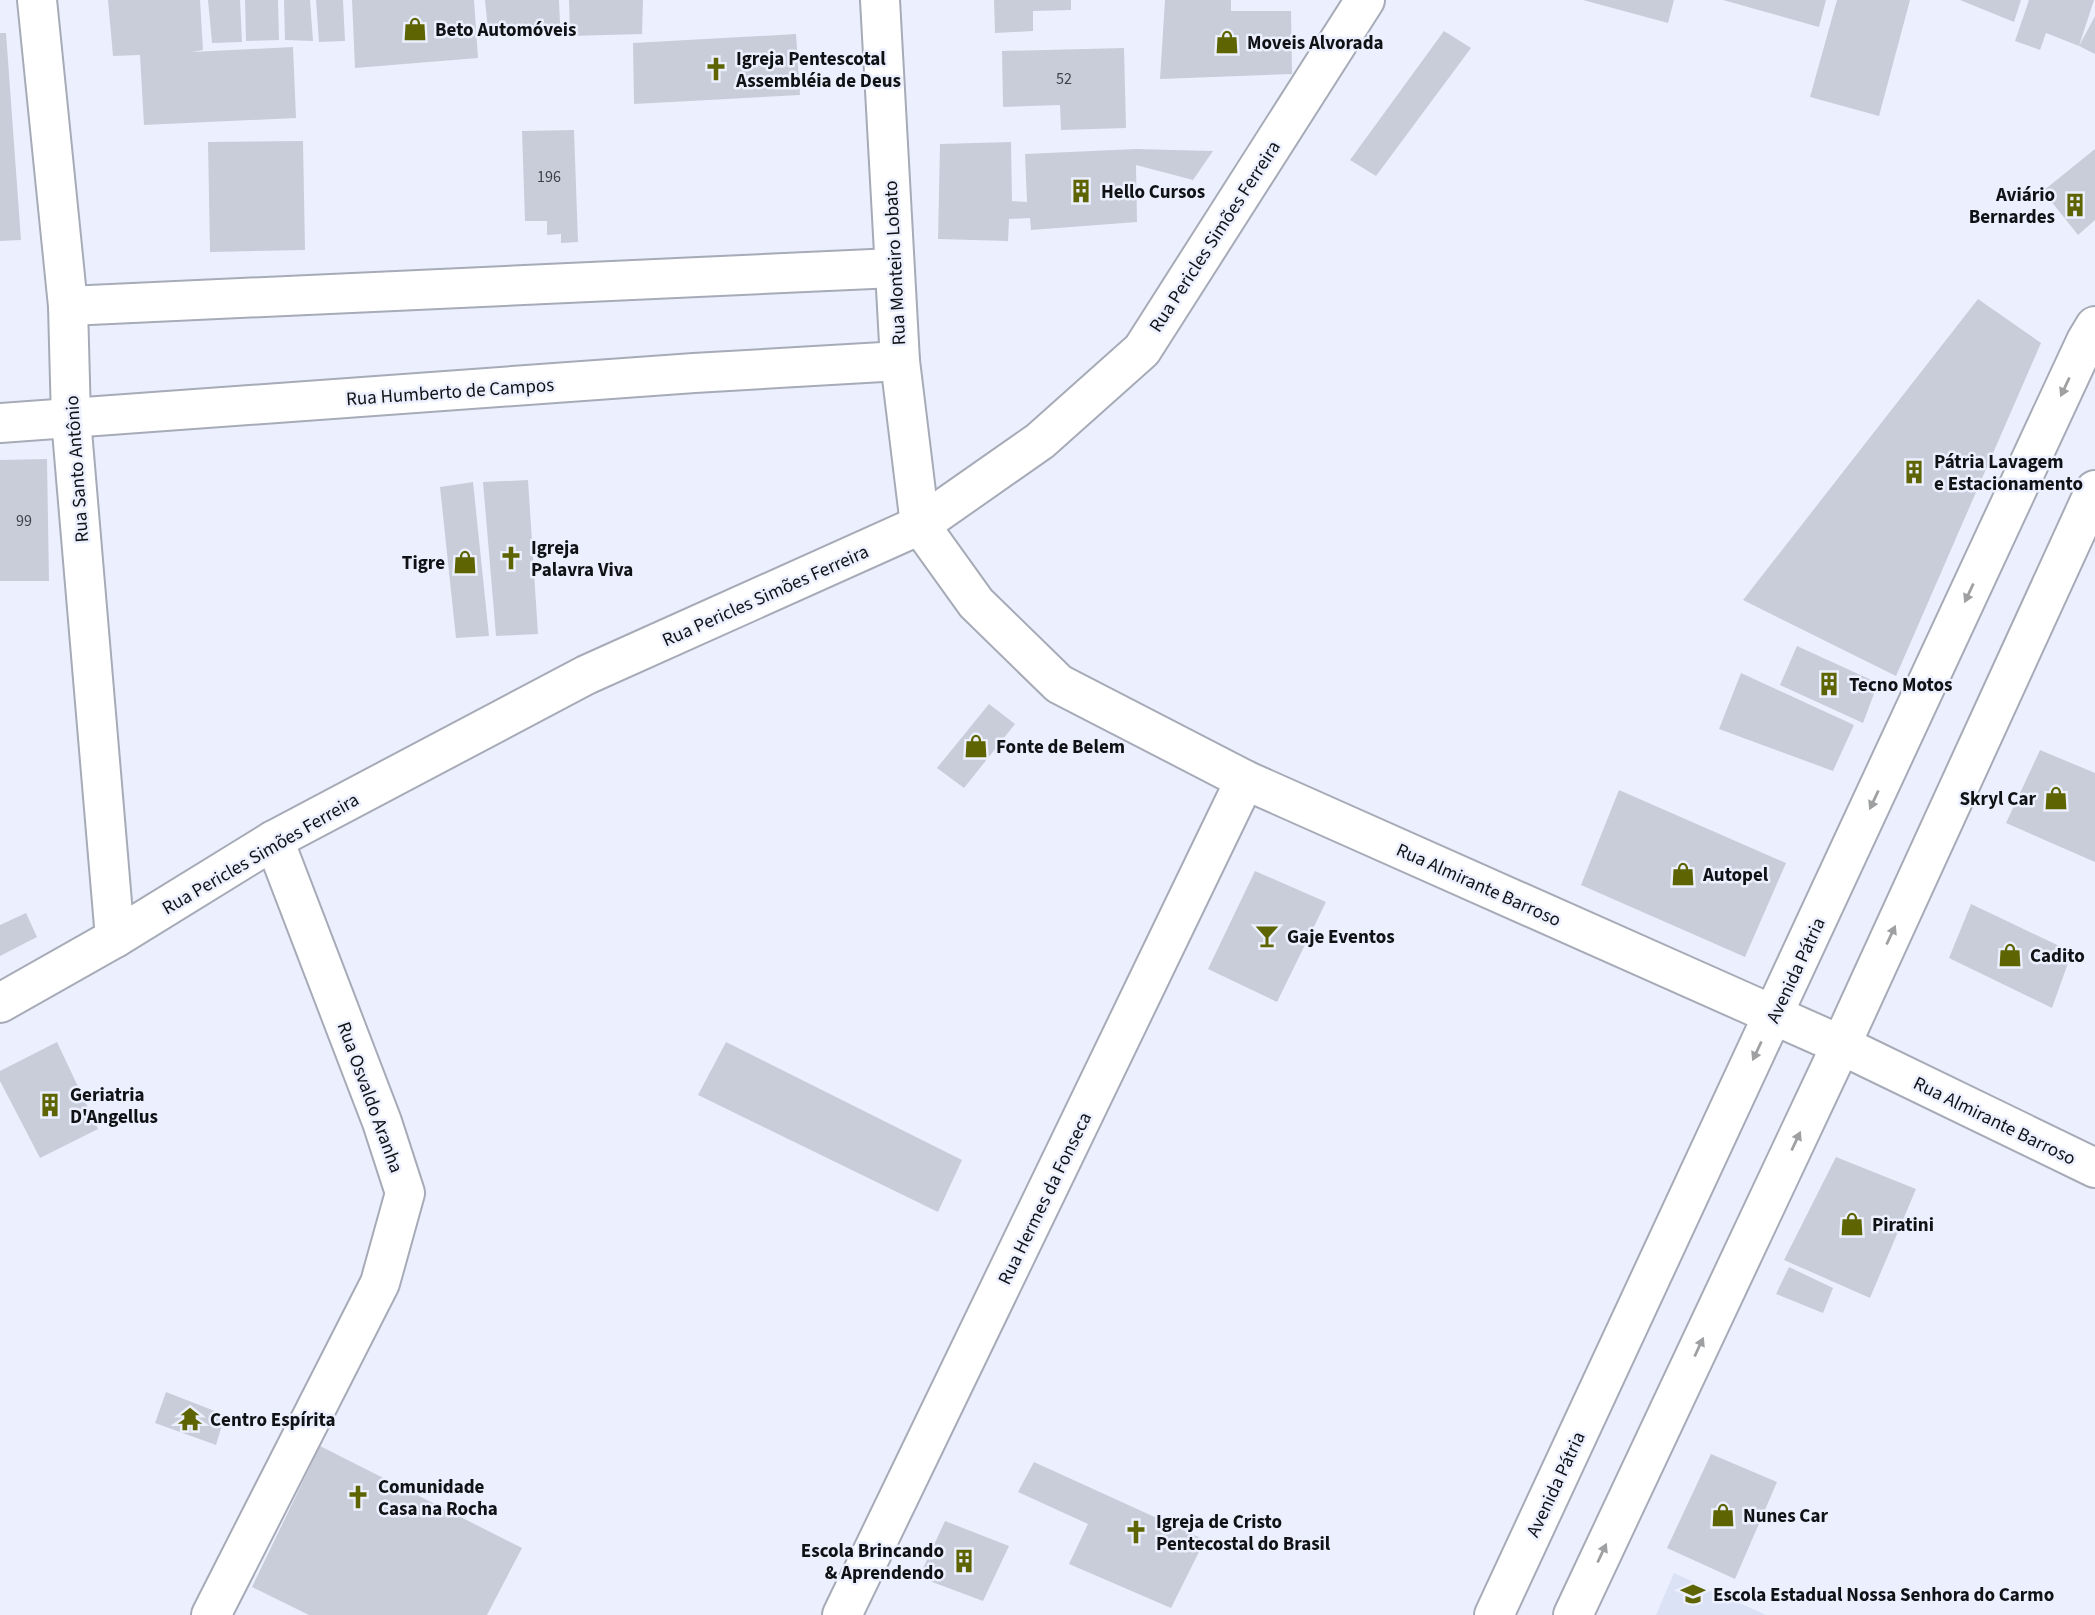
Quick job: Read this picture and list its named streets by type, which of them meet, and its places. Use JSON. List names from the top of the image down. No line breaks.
{"streets":{"street":["Rua Pericles Simões Ferreira","Rua Monteiro Lobato","Rua Humberto de Campos","Rua Santo Antônio","Rua Almirante Barroso","Avenida Pátria","Rua Osvaldo Aranha","Rua Hermes da Fonseca"]},"crossings":[["Rua Pericles Simões Ferreira","Rua Monteiro Lobato"],["Rua Pericles Simões Ferreira","Rua Santo Antônio"],["Rua Pericles Simões Ferreira","Rua Almirante Barroso"],["Rua Pericles Simões Ferreira","Rua Osvaldo Aranha"],["Rua Monteiro Lobato","Rua Humberto de Campos"],["Rua Monteiro Lobato","Rua Almirante Barroso"],["Rua Humberto de Campos","Rua Santo Antônio"],["Rua Almirante Barroso","Avenida Pátria"],["Rua Almirante Barroso","Rua Hermes da Fonseca"]],"places":{"shop":["Beto Automóveis","Moveis Alvorada","Tigre","Fonte de Belem","Skryl Car","Autopel","Cadito","Piratini","Nunes Car"],"church":["Igreja Pentescotal Assembléia de Deus","Igreja Palavra Viva","Comunidade Casa na Rocha","Igreja de Cristo Pentecostal do Brasil"],"building":["Hello Cursos","Aviário Bernardes","Pátria Lavagem e Estacionamento","Tecno Motos","Geriatria D'Angellus","Escola Brincando & Aprendendo"],"bar":["Gaje Eventos"],"temple":["Centro Espírita"],"school or university":["Escola Estadual Nossa Senhora do Carmo"]},"house_numbers":["52","196","99"]}
